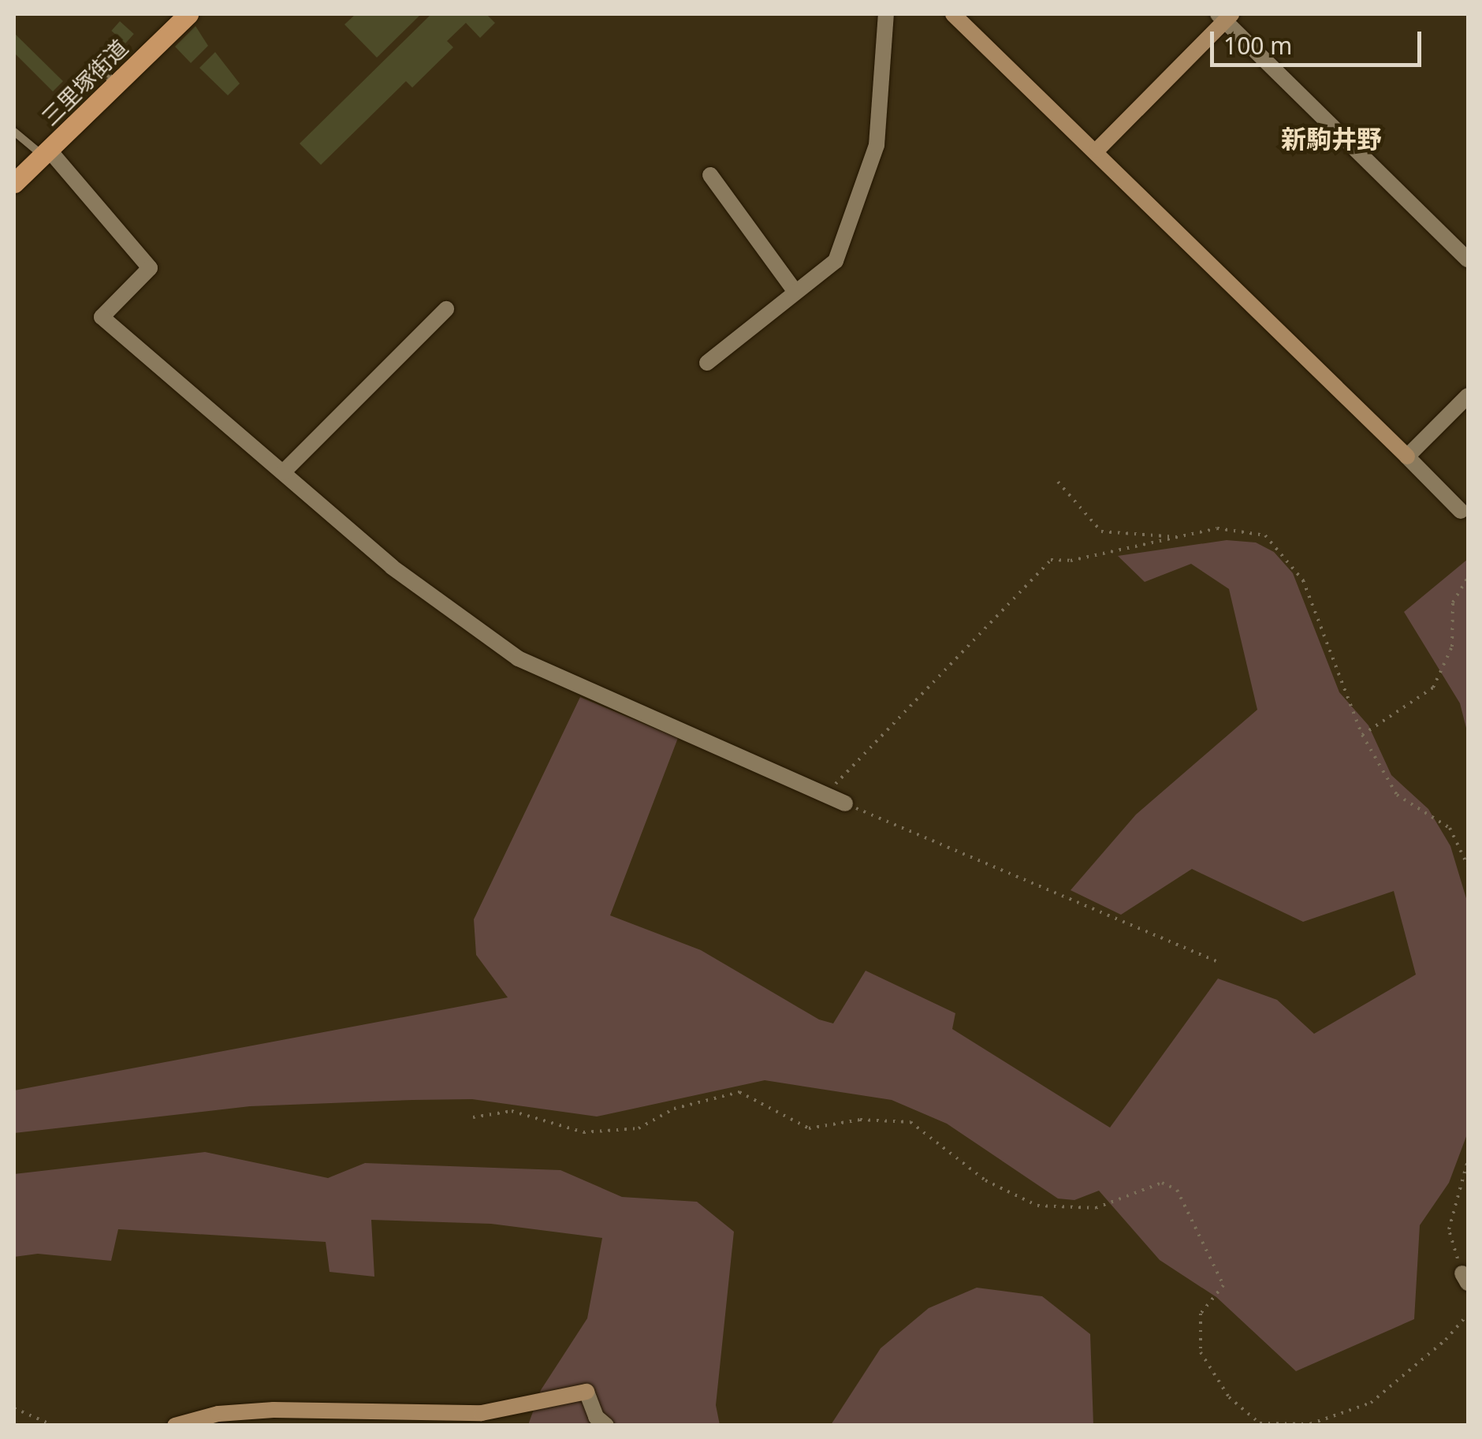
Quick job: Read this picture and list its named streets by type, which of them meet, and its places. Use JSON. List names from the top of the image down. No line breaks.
{"streets":{"main road":["三里塚街道"]},"districts":["新駒井野"],"scale_bar":"100 m"}
